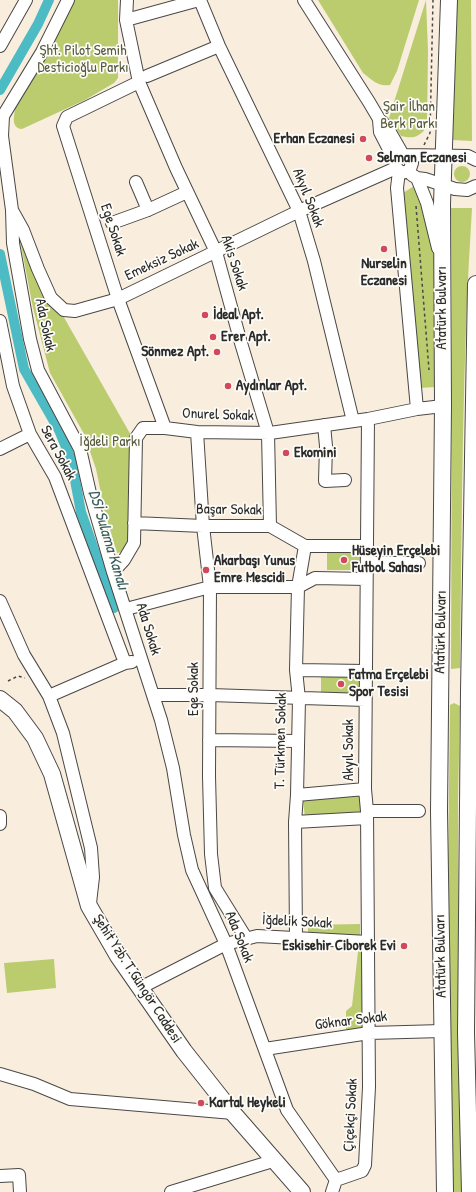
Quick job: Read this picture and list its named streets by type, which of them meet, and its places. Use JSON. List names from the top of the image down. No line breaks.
{"streets":{"main road":["Atatürk Bulvarı","Şehit Yzb. T.Güngör Caddesi"],"street":["Akyıl Sokak","Ege Sokak","Emeksiz Sokak","Akis Sokak","Ada Sokak","Onurel Sokak","Sera Sokak","Başar Sokak","T. Türkmen Sokak","İğdelik Sokak","Göknar Sokak","Çiçekçi Sokak"]},"crossings":[["Akyıl Sokak","Ege Sokak"],["Akyıl Sokak","Emeksiz Sokak"],["Akyıl Sokak","Onurel Sokak"],["Akyıl Sokak","Başar Sokak"],["Akyıl Sokak","İğdelik Sokak"],["Akyıl Sokak","Göknar Sokak"],["Akyıl Sokak","Çiçekçi Sokak"],["Ege Sokak","Emeksiz Sokak"],["Ege Sokak","Akis Sokak"],["Ege Sokak","Onurel Sokak"],["Ege Sokak","Başar Sokak"],["Ege Sokak","İğdelik Sokak"],["Emeksiz Sokak","Akis Sokak"],["Emeksiz Sokak","Ada Sokak"],["Akis Sokak","Onurel Sokak"],["Akis Sokak","Başar Sokak"],["Atatürk Bulvarı","Onurel Sokak"],["Atatürk Bulvarı","Göknar Sokak"],["Ada Sokak","Onurel Sokak"],["Ada Sokak","İğdelik Sokak"],["Ada Sokak","Göknar Sokak"],["Ada Sokak","Çiçekçi Sokak"],["Onurel Sokak","Başar Sokak"],["Başar Sokak","T. Türkmen Sokak"],["T. Türkmen Sokak","İğdelik Sokak"],["İğdelik Sokak","Şehit Yzb. T.Güngör Caddesi"],["Göknar Sokak","Çiçekçi Sokak"]],"water":["DSİ Sulama Kanalı"],"parks":["Şht. Pilot Semih Desticioğlu Parkı","Şair İlhan Berk Parkı","İğdeli Parkı"],"places":["Erhan Eczanesi","Selman Eczanesi","Nurselin Eczanesi","İdeal Apt.","Erer Apt.","Sönmez Apt.","Aydınlar Apt.","Ekomini","Hüseyin Erçelebi Futbol Sahası","Akarbaşı Yunus Emre Mescidi","Fatma Erçelebi Spor Tesisi","Eskisehir Ciborek Evi","Kartal Heykeli"]}
